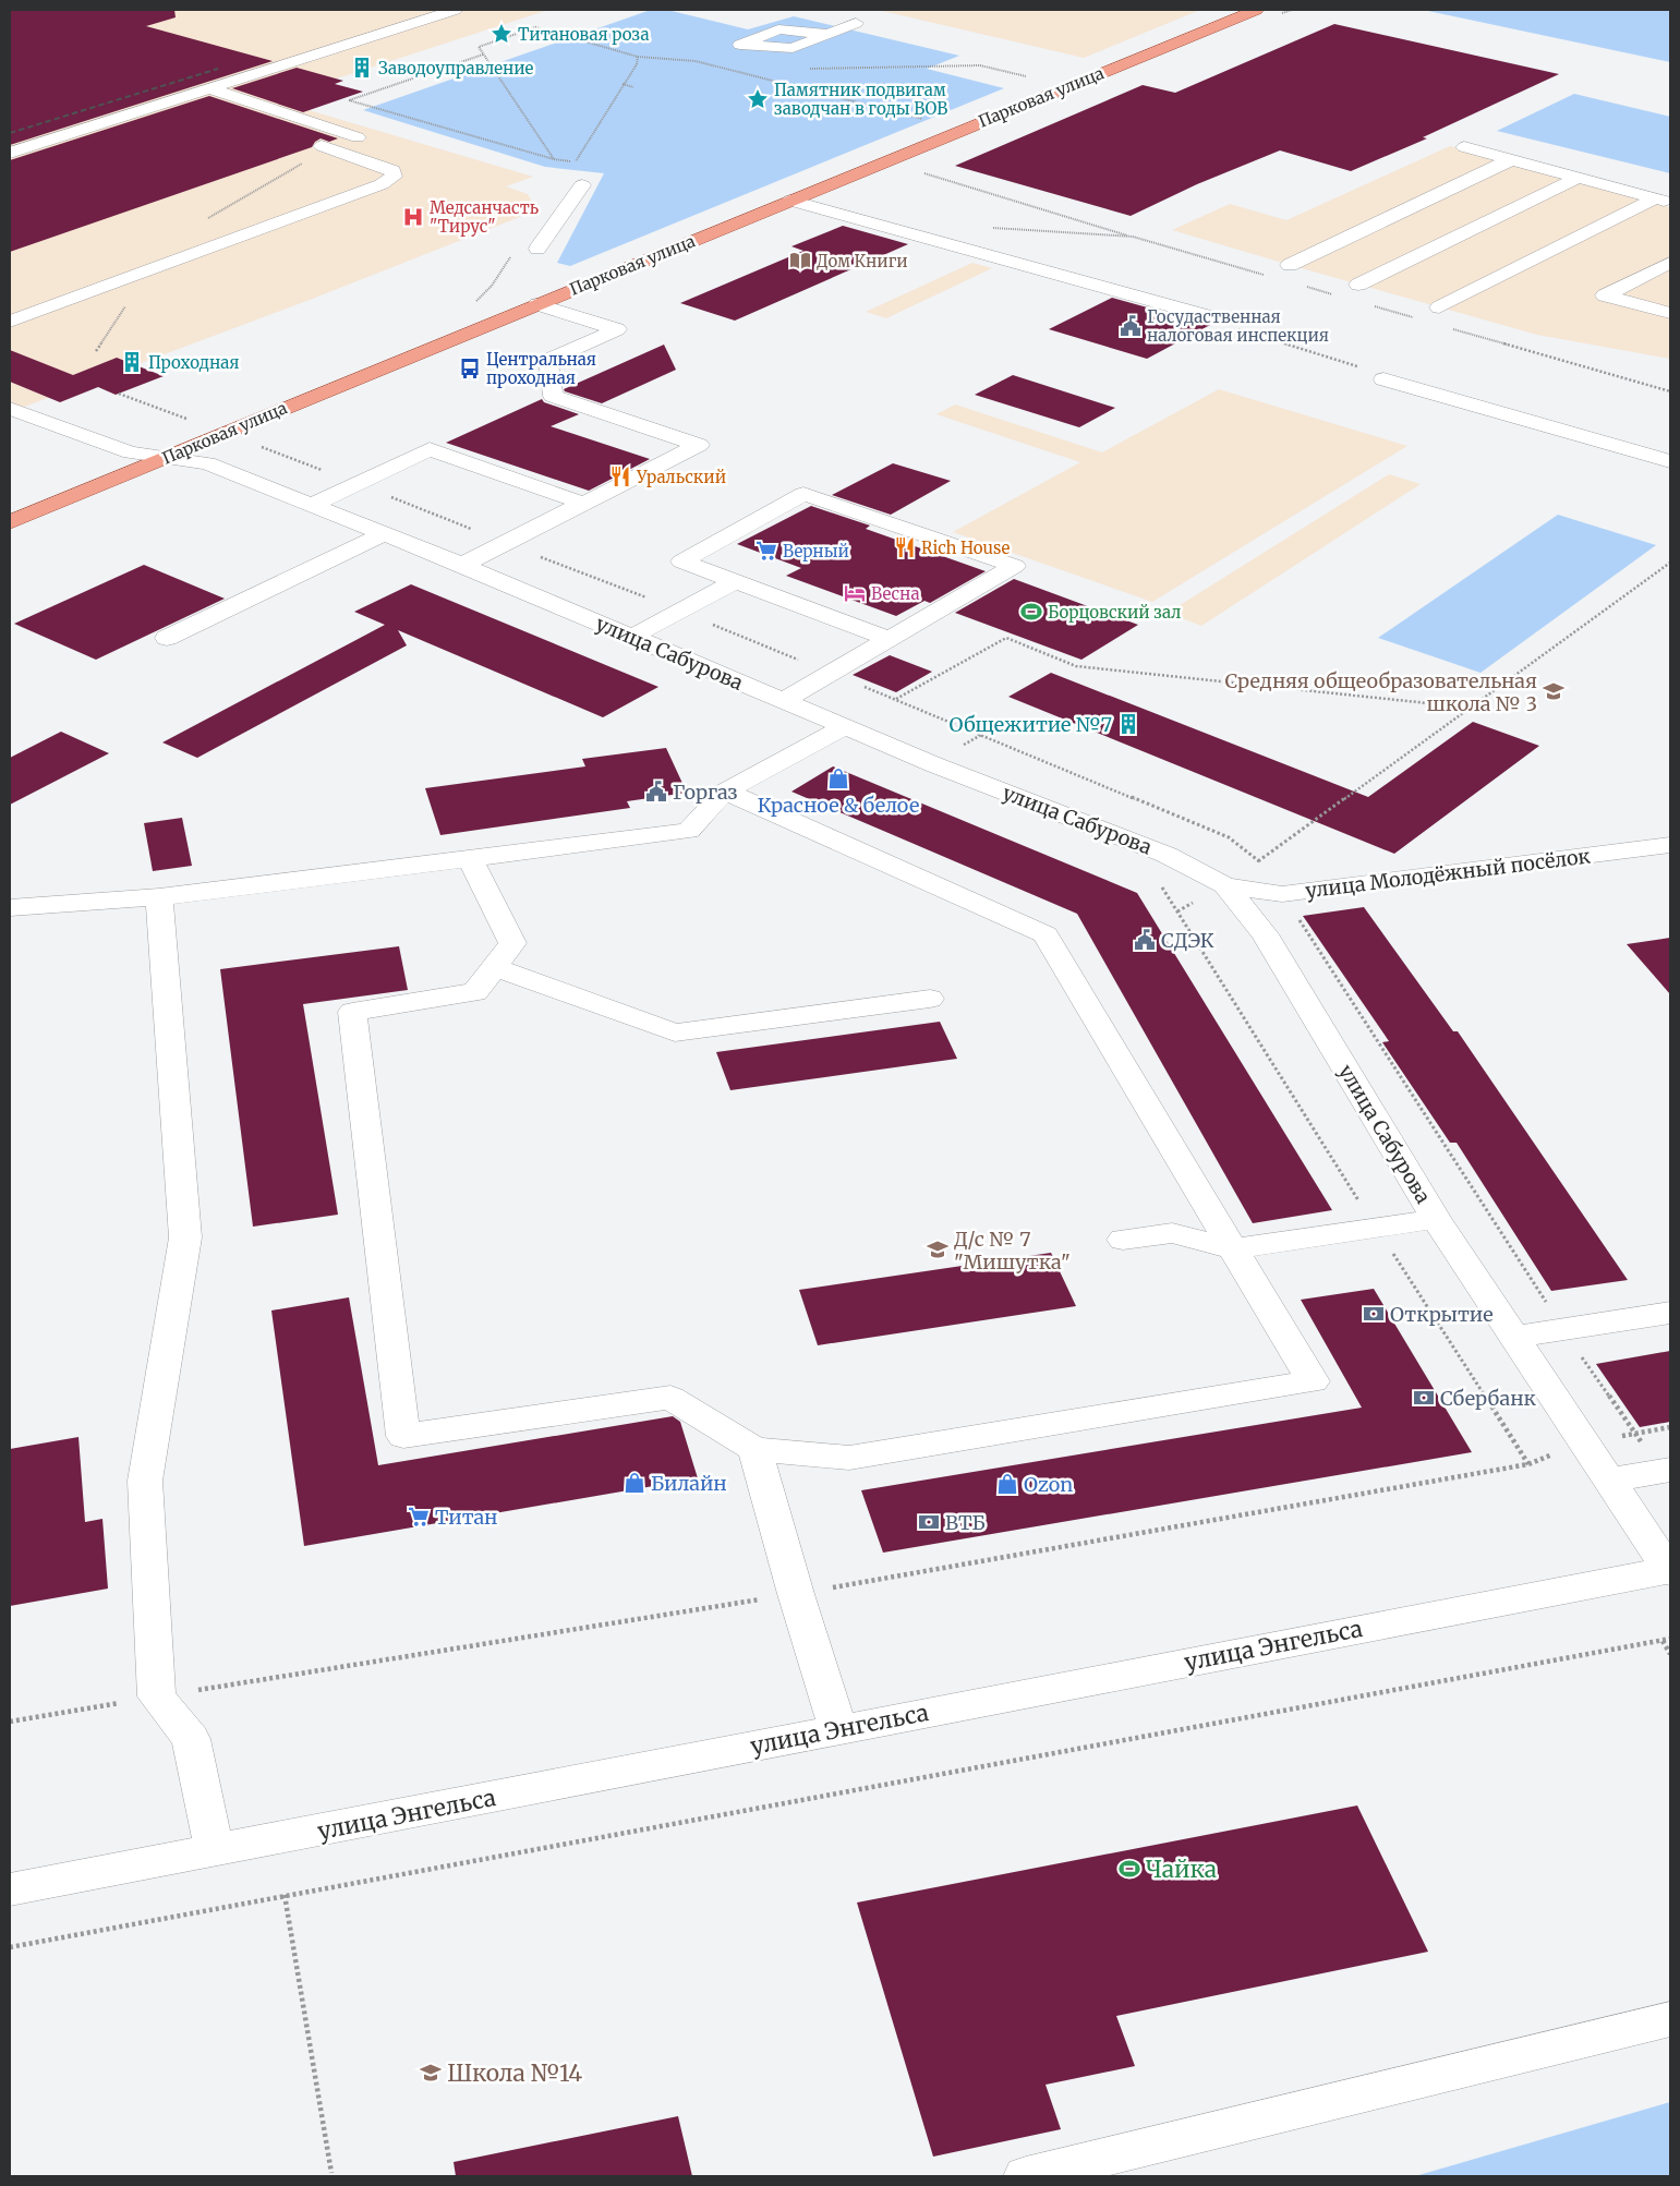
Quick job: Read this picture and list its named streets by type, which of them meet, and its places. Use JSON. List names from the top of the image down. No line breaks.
{"streets":{"main road":["Парковая улица"],"street":["улица Сабурова","улица Молодёжный посёлок","улица Энгельса"]},"crossings":[["Парковая улица","улица Сабурова"],["улица Сабурова","улица Молодёжный посёлок"],["улица Сабурова","улица Энгельса"]],"places":{"place":["Титановая роза","Памятник подвигам заводчан в годы ВОВ"],"building":["Заводоуправление","Проходная","Общежитие №7"],"hospital":["Медсанчасть \"Тирус\""],"library":["Дом Книги"],"public building":["Госудаственная налоговая инспекция","Горгаз","СДЭК"],"bus stop":["Центральная проходная"],"restaurant":["Уральский","Rich House"],"supermarket":["Верный","Титан"],"hotel":["Весна"],"sports":["Борцовский зал","Чайка"],"school or university":["Средняя общеобразовательная школа № 3","Д/с № 7 \"Мишутка\"","Школа №14"],"shop":["Красное & белое","Билайн","Ozon"],"bank":["Открытие","Сбербанк","ВТБ"]}}
